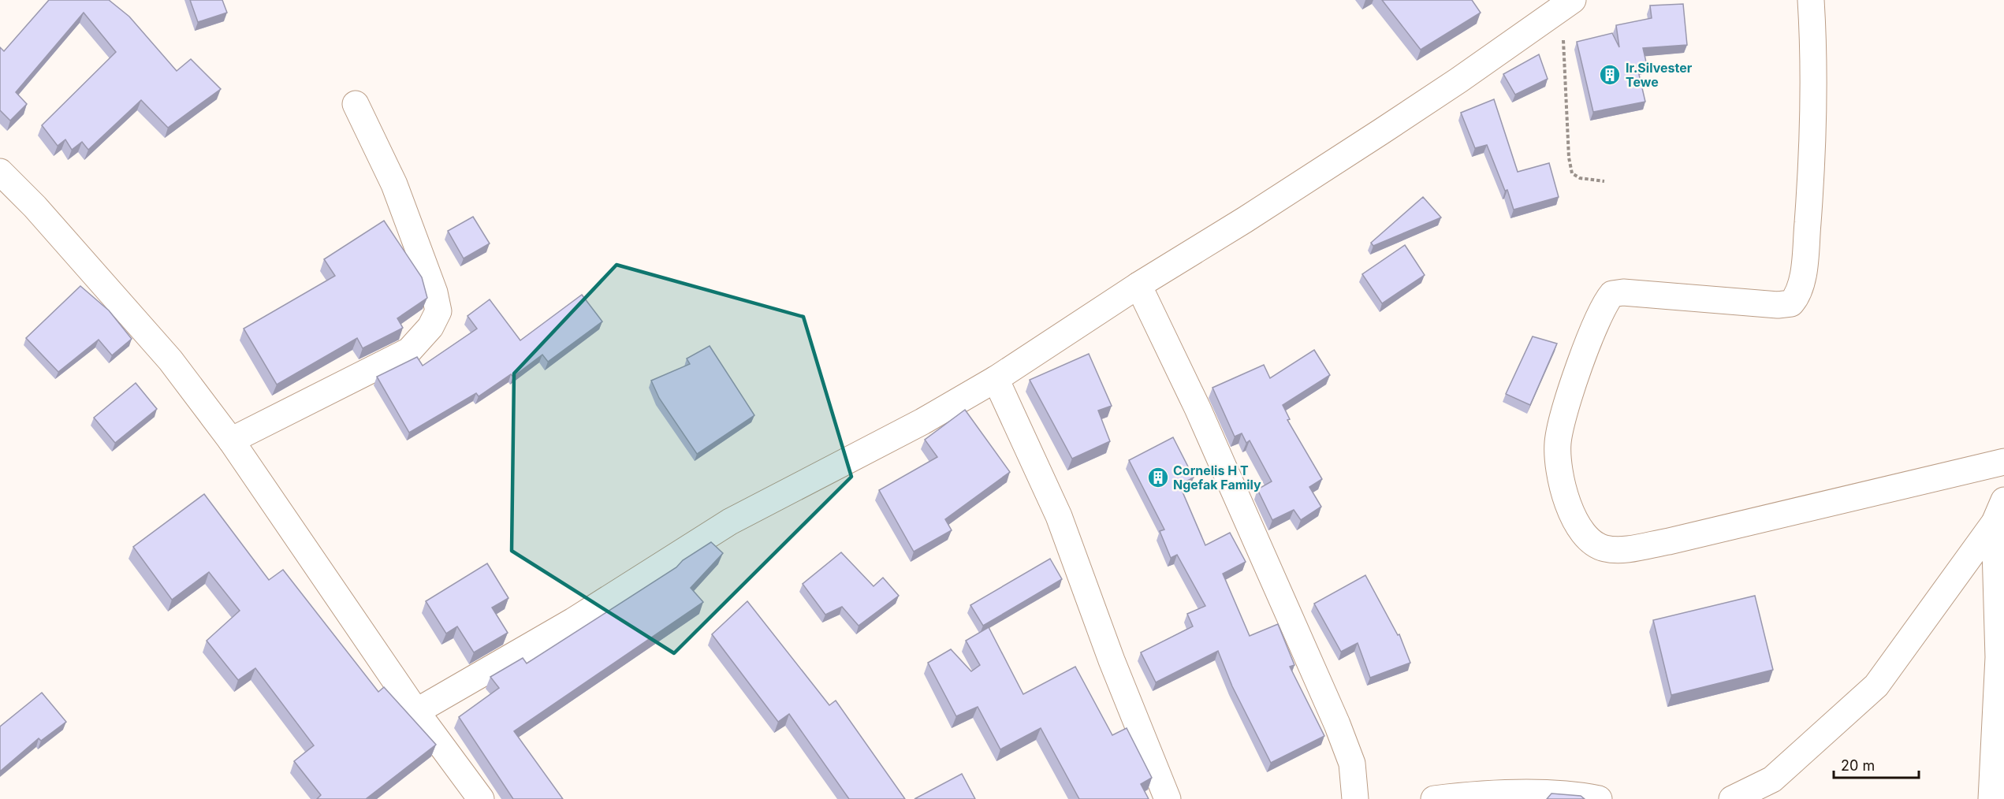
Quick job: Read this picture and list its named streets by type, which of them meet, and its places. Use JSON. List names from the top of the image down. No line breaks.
{"places":{"building":["Ir.Silvester Tewe","Cornelis H T Ngefak Family"]},"scale_bar":"20 m"}
